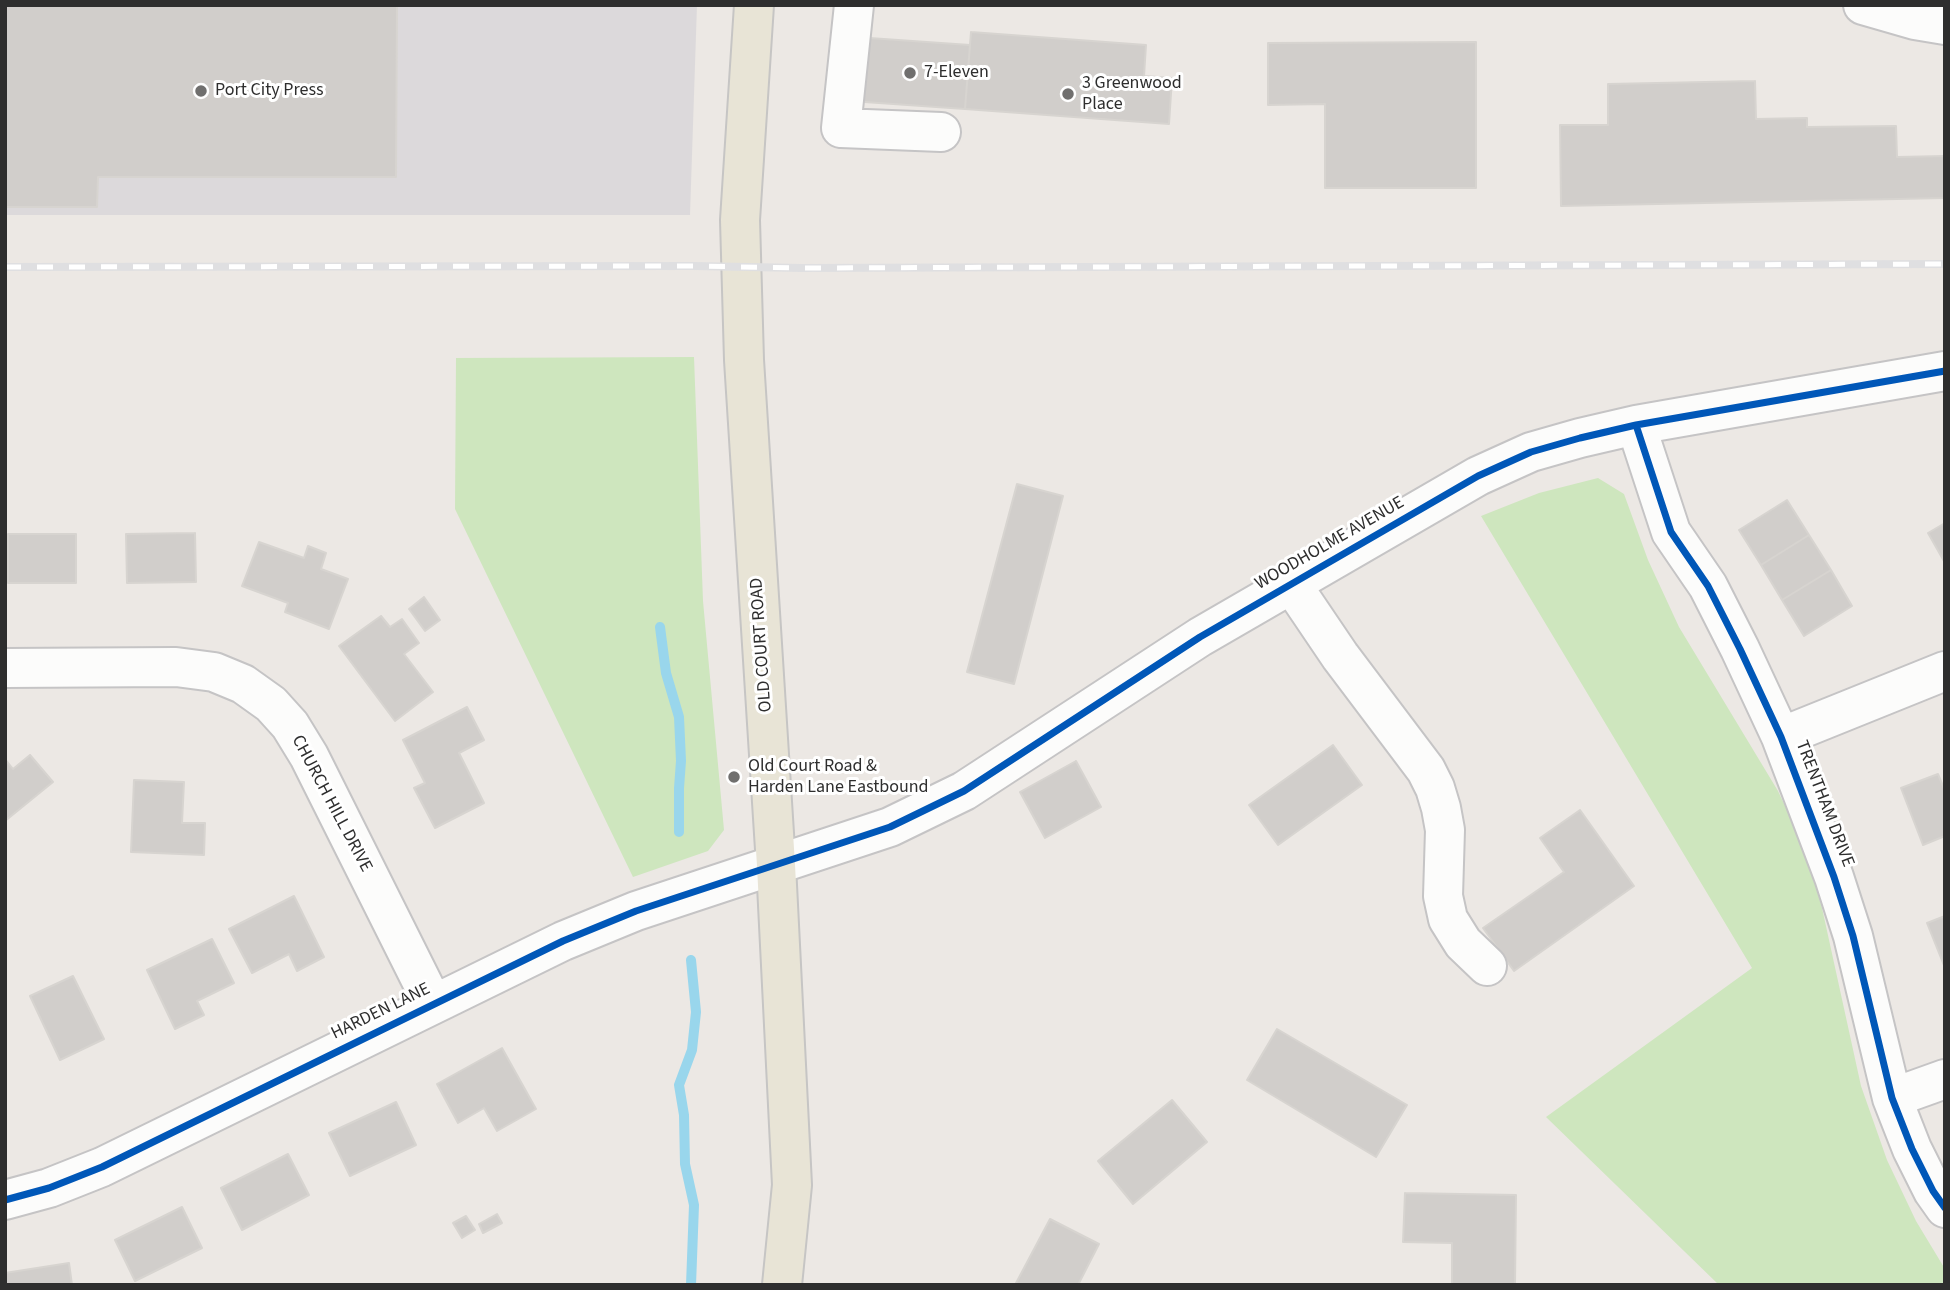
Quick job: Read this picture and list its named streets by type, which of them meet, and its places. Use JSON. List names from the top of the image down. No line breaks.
{"streets":{"main road":["OLD COURT ROAD"],"street":["WOODHOLME AVENUE","CHURCH HILL DRIVE","TRENTHAM DRIVE","HARDEN LANE"]},"crossings":[["WOODHOLME AVENUE","OLD COURT ROAD"],["WOODHOLME AVENUE","TRENTHAM DRIVE"],["WOODHOLME AVENUE","HARDEN LANE"],["OLD COURT ROAD","HARDEN LANE"],["CHURCH HILL DRIVE","HARDEN LANE"]],"places":["7-Eleven","Port City Press","3 Greenwood Place","Old Court Road & Harden Lane Eastbound"]}
